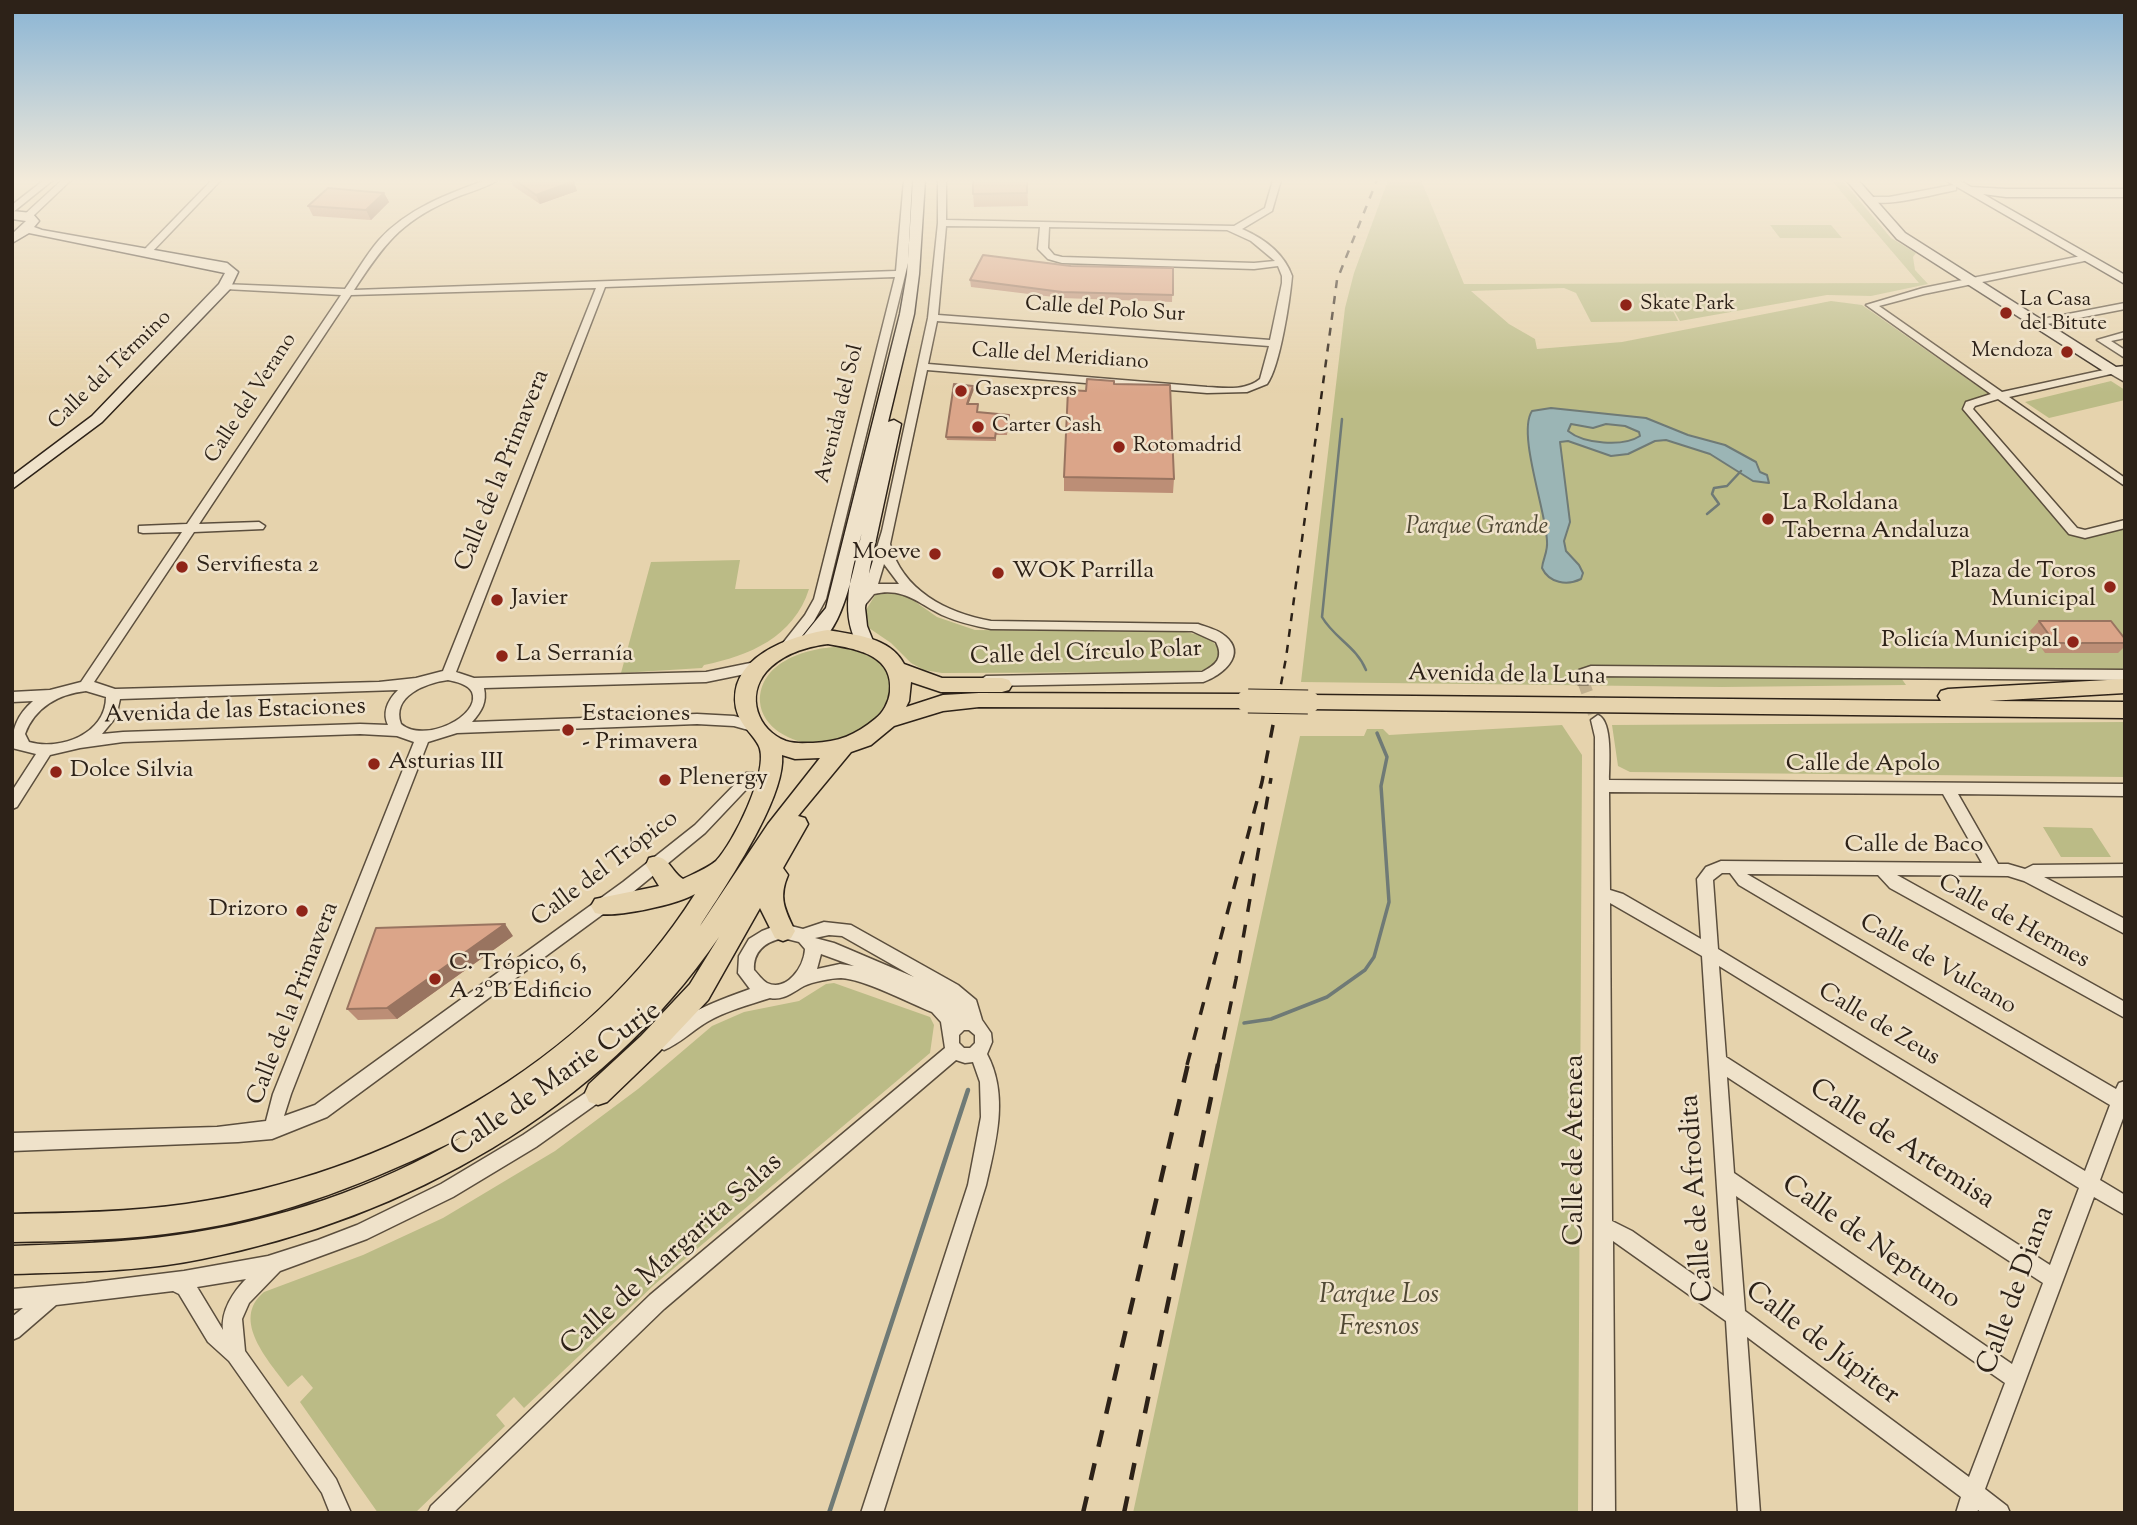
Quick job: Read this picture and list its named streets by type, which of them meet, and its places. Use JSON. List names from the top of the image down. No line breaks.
{"streets":{"main road":["Avenida de la Luna"],"street":["Calle del Polo Sur","Calle del Meridiano","Calle del Término","Calle del Verano","Avenida del Sol","Calle de la Primavera","Calle del Círculo Polar","Avenida de las Estaciones","Calle de Apolo","Calle de Baco","Calle del Trópico","Calle de Hermes","Calle de Vulcano","Calle de Zeus","Calle de Marie Curie","Calle de Artemisa","Calle de Atenea","Calle de Afrodita","Calle de Neptuno","Calle de Margarita Salas","Calle de Diana","Calle de Júpiter"]},"crossings":[["Calle del Polo Sur","Calle del Meridiano"],["Calle del Verano","Avenida de las Estaciones"],["Avenida del Sol","Avenida de la Luna"],["Calle de la Primavera","Avenida de las Estaciones"],["Calle de la Primavera","Calle del Trópico"],["Calle del Círculo Polar","Avenida de la Luna"],["Calle de Apolo","Calle de Atenea"],["Calle de Baco","Calle de Hermes"],["Calle de Baco","Calle de Vulcano"],["Calle de Baco","Calle de Afrodita"],["Calle de Vulcano","Calle de Diana"],["Calle de Zeus","Calle de Atenea"],["Calle de Zeus","Calle de Afrodita"],["Calle de Zeus","Calle de Diana"],["Calle de Artemisa","Calle de Afrodita"],["Calle de Artemisa","Calle de Diana"],["Calle de Atenea","Calle de Júpiter"],["Calle de Afrodita","Calle de Neptuno"],["Calle de Afrodita","Calle de Júpiter"],["Calle de Neptuno","Calle de Diana"],["Calle de Diana","Calle de Júpiter"]],"parks":["Parque Grande","Parque Los Fresnos"],"places":["Skate Park","La Casa del Bitute","Mendoza","Gasexpress","Carter Cash","Rotomadrid","La Roldana Taberna Andaluza","Moeve","Servifiesta 2","WOK Parrilla","Plaza de Toros Municipal","Javier","Policía Municipal","La Serranía","Estaciones - Primavera","Asturias III","Dolce Silvia","Plenergy","Drizoro","C. Trópico, 6, A 2ºB Edificio"]}
